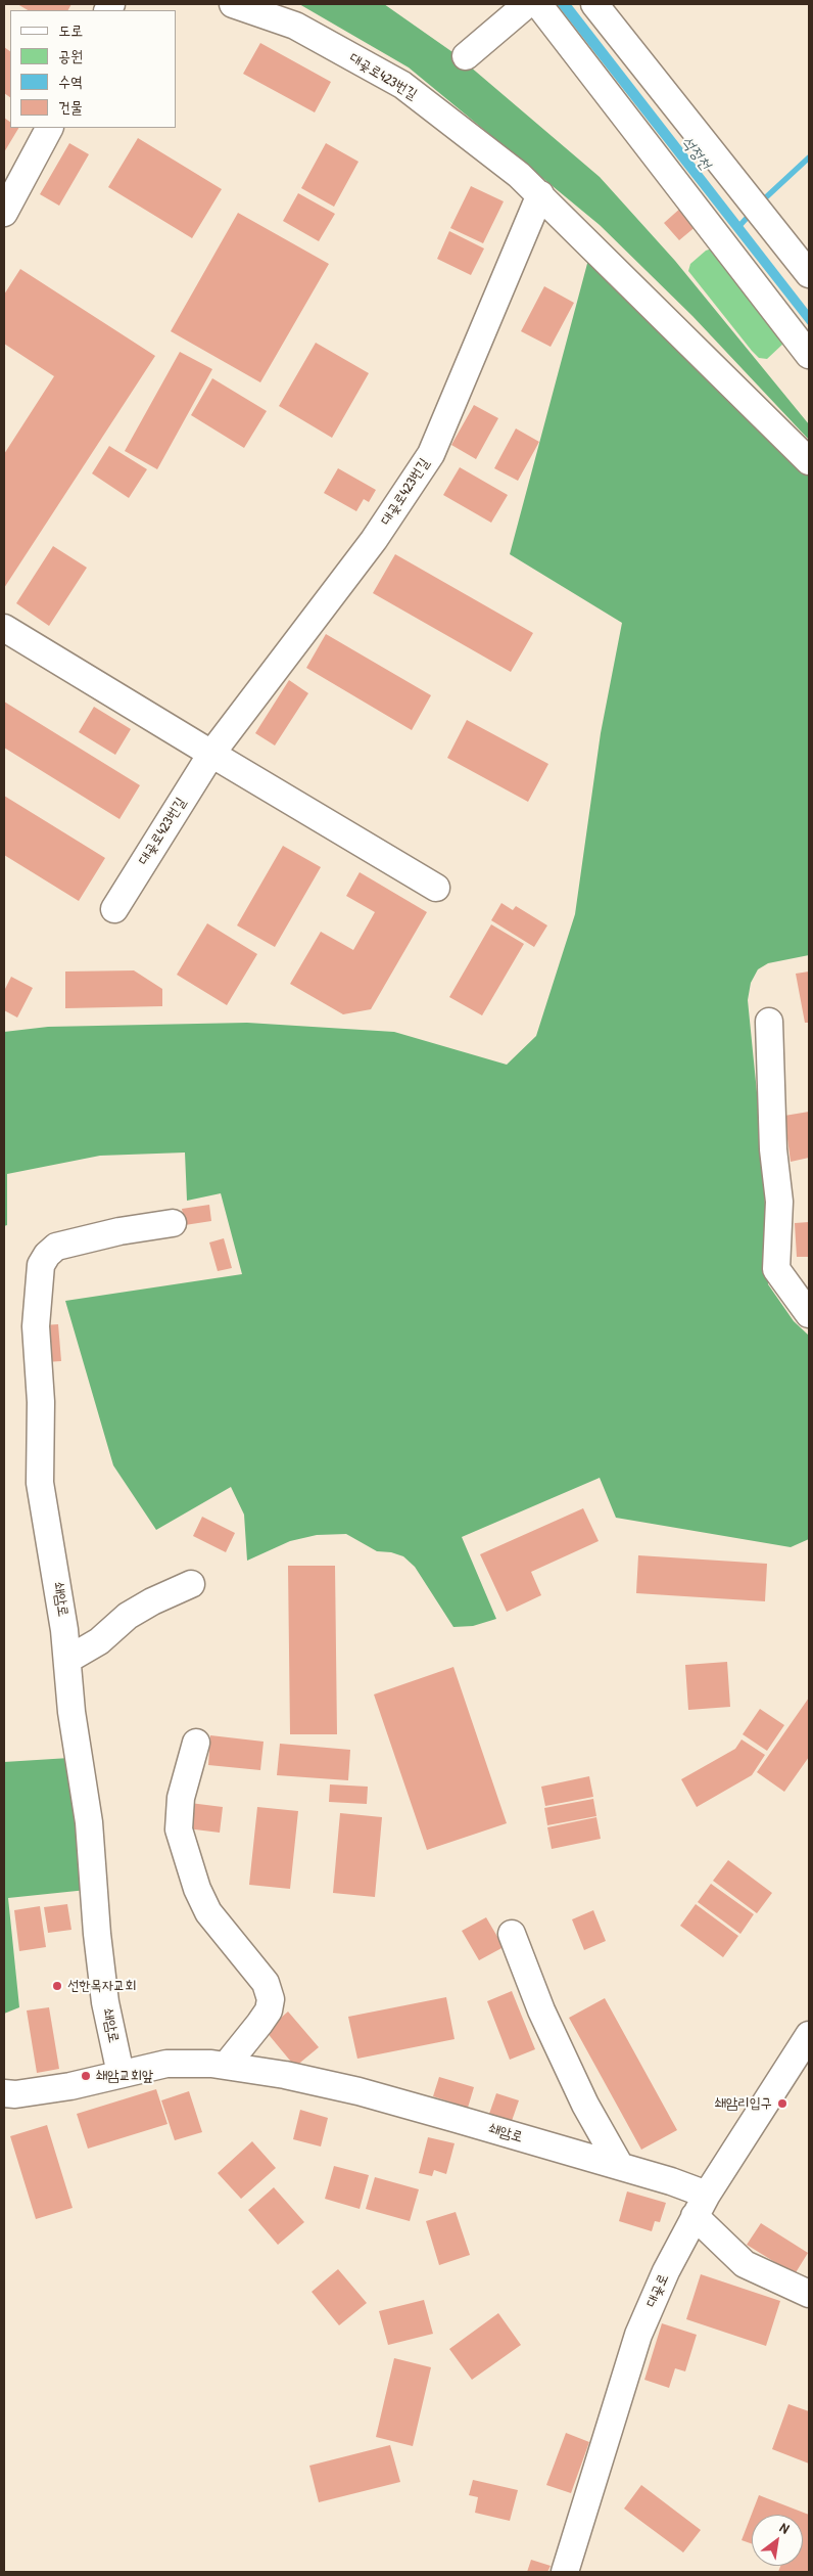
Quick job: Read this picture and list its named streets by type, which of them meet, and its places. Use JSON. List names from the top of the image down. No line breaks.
{"streets":{"street":["대곶로423번길","쇄암로","대곶로"]},"crossings":[["쇄암로","대곶로"]],"water":["석정천"],"places":["선한목자교회","쇄암교회앞","쇄암리입구"],"legend":["도로","공원","수역","건물"],"north":"top right"}
